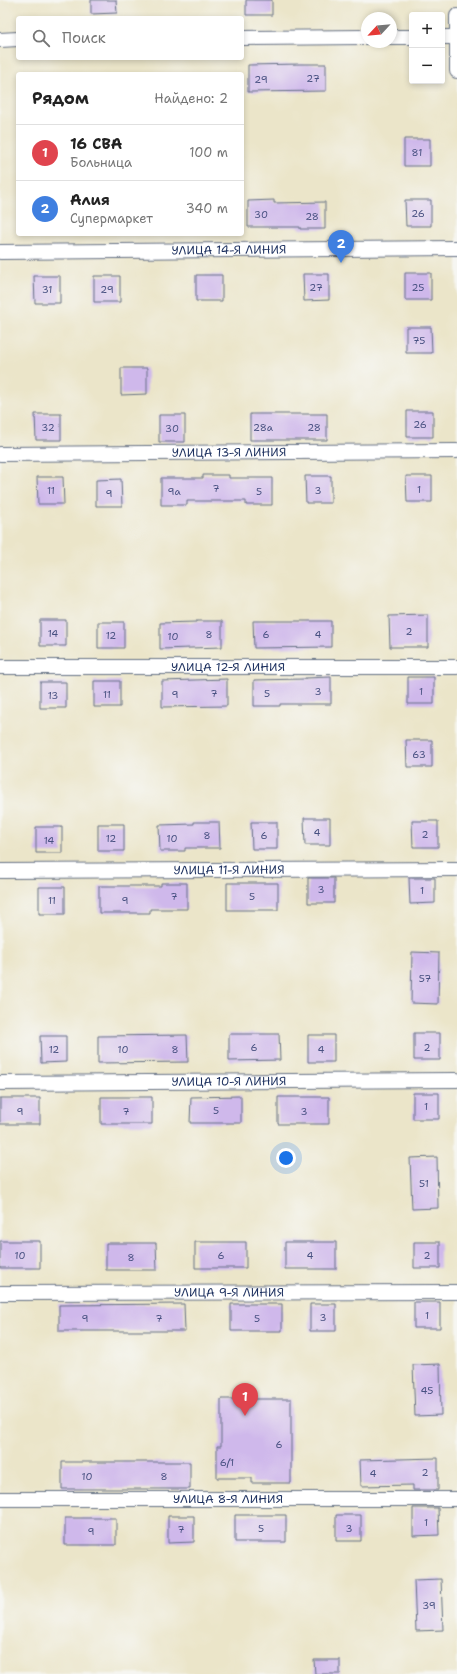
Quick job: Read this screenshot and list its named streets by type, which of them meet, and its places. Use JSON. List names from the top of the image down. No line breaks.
{"streets":{"street":["УЛИЦА 14-Я ЛИНИЯ","УЛИЦА 13-Я ЛИНИЯ","УЛИЦА 12-Я ЛИНИЯ","УЛИЦА 11-Я ЛИНИЯ","УЛИЦА 10-Я ЛИНИЯ","УЛИЦА 9-Я ЛИНИЯ","УЛИЦА 8-Я ЛИНИЯ"]},"house_numbers":["27","29","81","26","30","28","27","25","31","29","75","26","32","28а","28","30","7","1","11","3","9а","5","9","2","14","8","6","4","12","10","3","1","7","5","11","9","13","63","4","2","8","6","12","10","14","3","1","7","5","11","9","57","6","2","12","10","8","4","1","5","9","7","3","51","10","6","4","2","8","1","3","9","7","5","45","6","6/1","2","4","10","8","1","5","3","7","9","39"],"north":"bottom left","page":{"map_buttons":["+","−"],"search":"Поиск","heading":["Рядом","Найдено: 2"],"list":[{"mark":"1","name":"16 СВА","note":"Больница","value":"100 m"},{"mark":"2","name":"Алия","note":"Супермаркет","value":"340 m"}],"pins":["2","1"]}}
